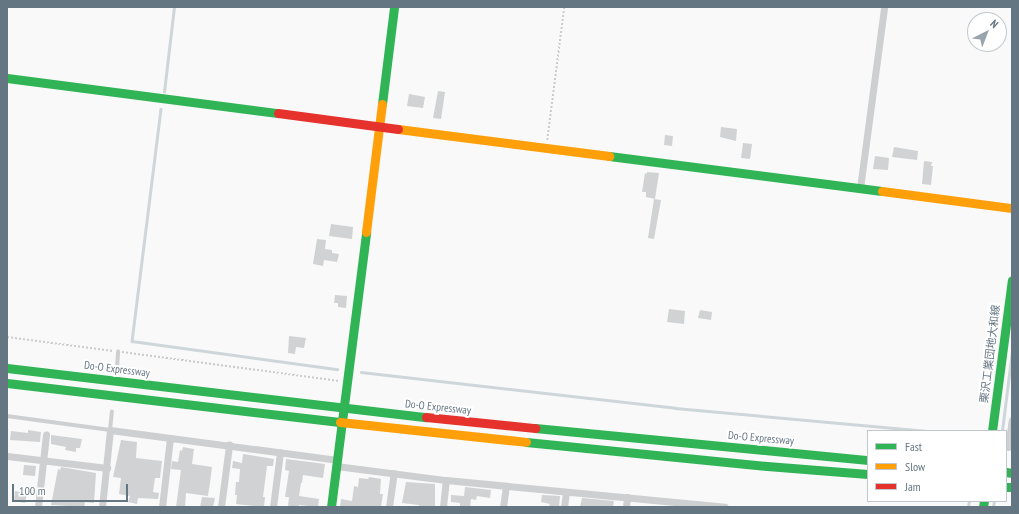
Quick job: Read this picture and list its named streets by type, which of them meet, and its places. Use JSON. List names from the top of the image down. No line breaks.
{"streets":{"main road":["栗沢工業団地大和線","Do-O Expressway"]},"legend":["Fast","Slow","Jam"],"scale_bar":"100 m","north":"top right"}
